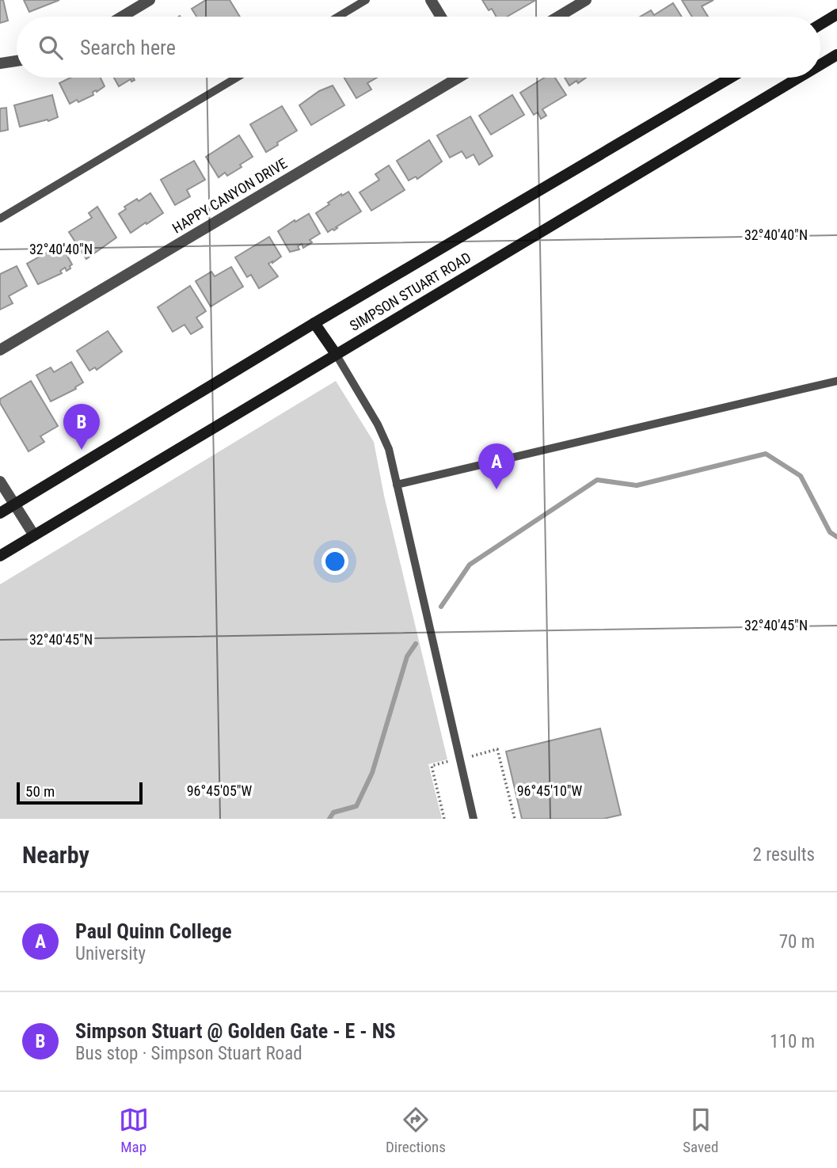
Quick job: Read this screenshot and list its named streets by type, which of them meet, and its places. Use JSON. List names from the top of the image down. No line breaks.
{"streets":{"main road":["SIMPSON STUART ROAD"],"street":["HAPPY CANYON DRIVE"]},"scale_bar":"50 m","page":{"search":"Search here","pins":["B","A"],"scale":"50 m","heading":["Nearby","2 results"],"list":[{"mark":"A","name":"Paul Quinn College","note":"University","value":"70 m"},{"mark":"B","name":"Simpson Stuart @ Golden Gate - E - NS","note":"Bus stop · Simpson Stuart Road","value":"110 m"}],"nav":["Map","Directions","Saved"]},"coordinates":["32°40'40\"N","32°40'45\"N","96°45'05\"W","96°45'10\"W"]}
